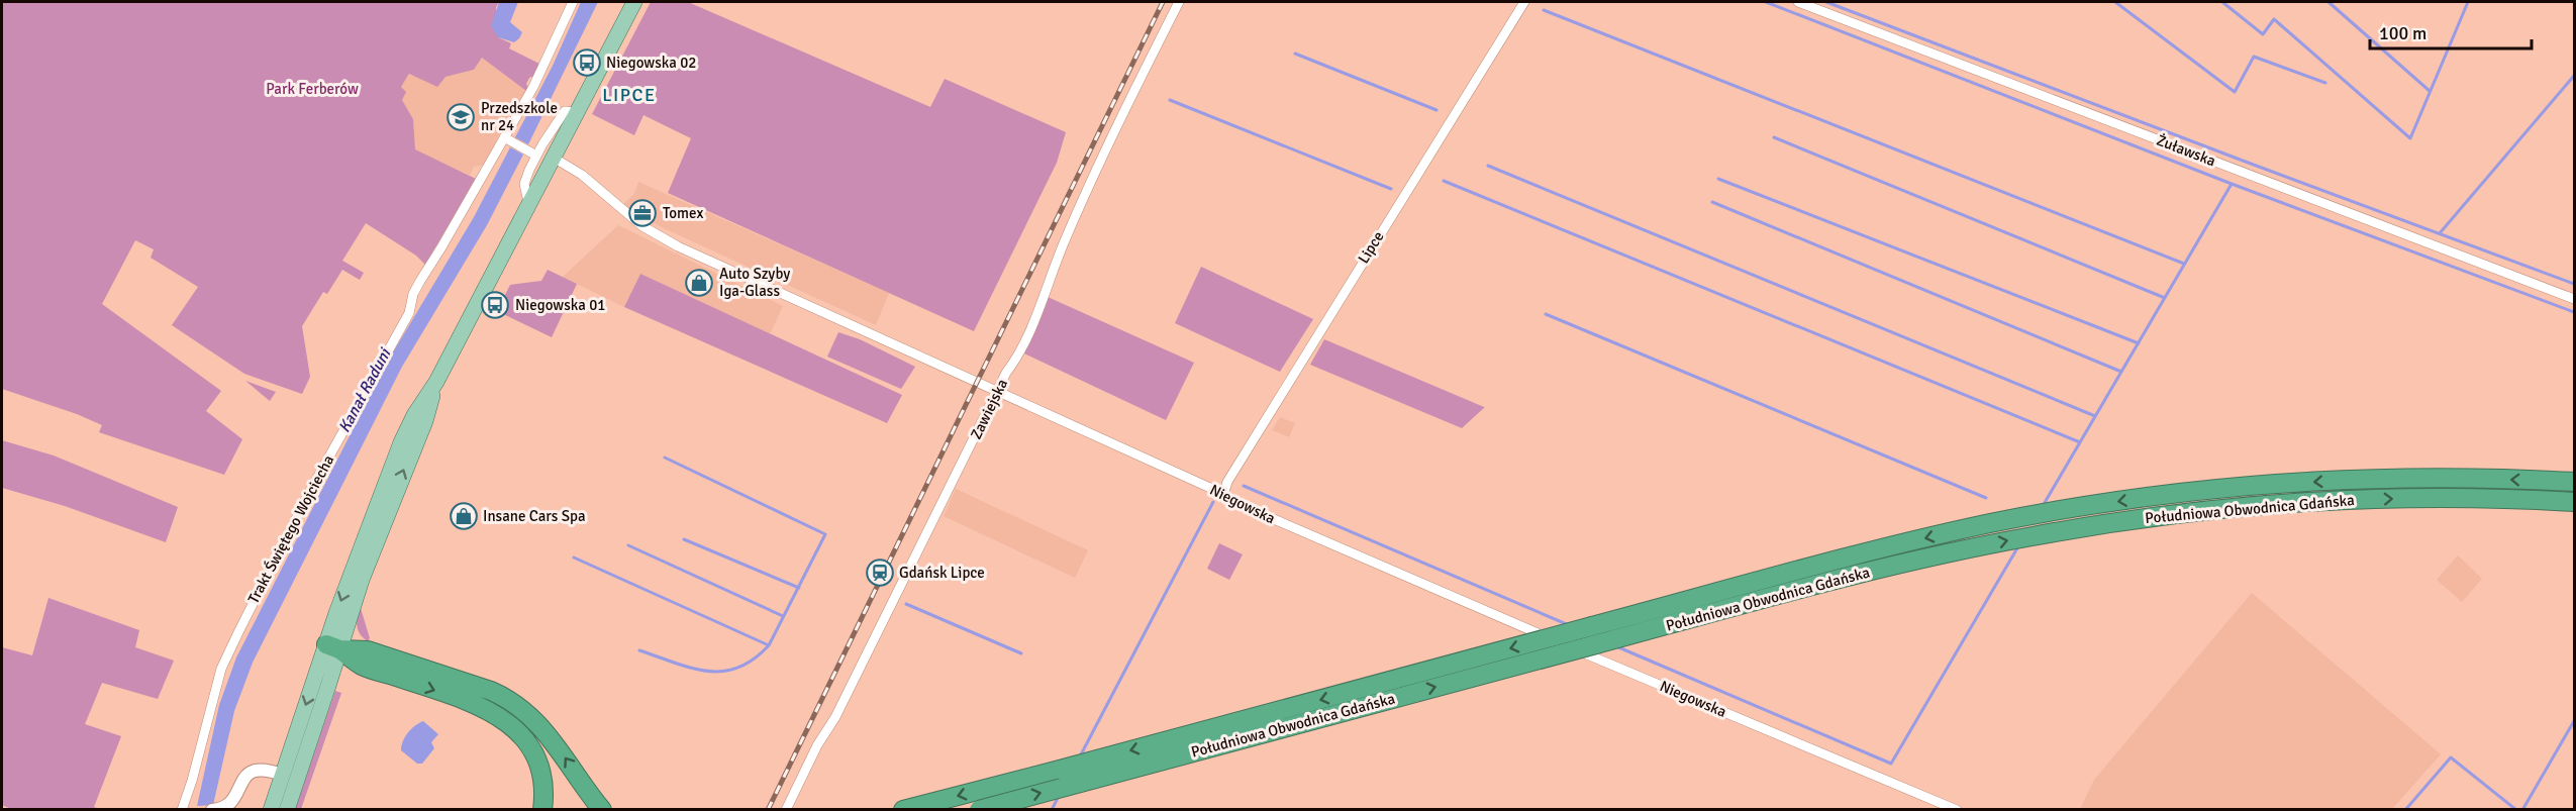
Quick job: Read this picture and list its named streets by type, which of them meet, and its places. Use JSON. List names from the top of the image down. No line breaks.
{"streets":{"highway":["Południowa Obwodnica Gdańska"],"street":["Żuławska","Lipce","Zawiejska","Niegowska","Trakt Świętego Wojciecha"]},"crossings":[["Lipce","Niegowska"],["Zawiejska","Niegowska"]],"districts":["LIPCE"],"water":["Kanał Raduni"],"parks":["Park Ferberów"],"places":{"bus stop":["Niegowska 02","Niegowska 01"],"school or university":["Przedszkole nr 24"],"office":["Tomex"],"shop":["Auto Szyby Iga-Glass","Insane Cars Spa"],"station":["Gdańsk Lipce"]},"scale_bar":"100 m"}
